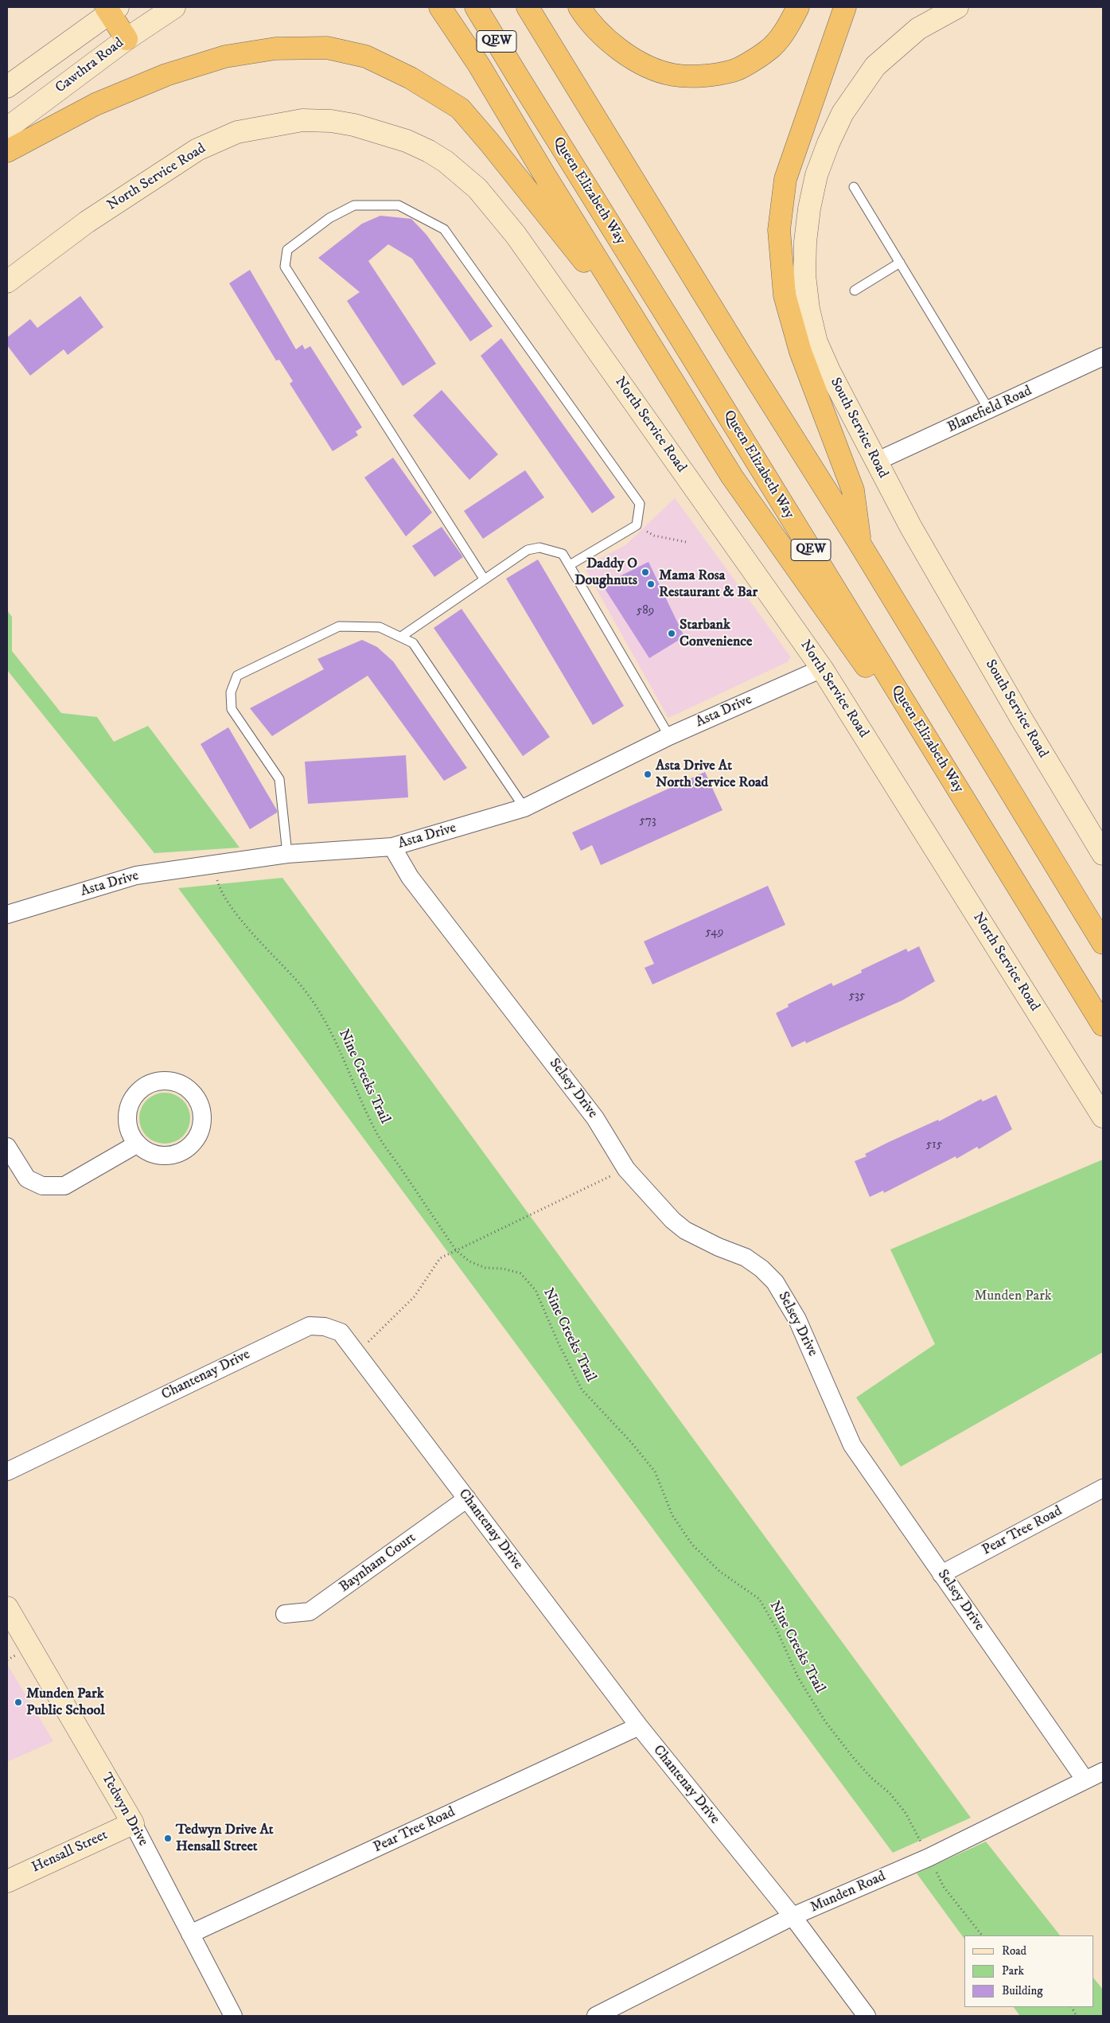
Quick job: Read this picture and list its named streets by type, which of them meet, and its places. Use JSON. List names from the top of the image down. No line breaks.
{"streets":{"highway":["QEW","Queen Elizabeth Way"],"street":["Cawthra Road","North Service Road","Blanefield Road","South Service Road","Asta Drive","Selsey Drive","Chantenay Drive","Pear Tree Road","Baynham Court","Tedwyn Drive","Hensall Street","Munden Road"],"path":["Nine Creeks Trail"]},"crossings":[["North Service Road","Asta Drive"],["Blanefield Road","South Service Road"],["Asta Drive","Nine Creeks Trail"],["Asta Drive","Selsey Drive"],["Selsey Drive","Pear Tree Road"],["Selsey Drive","Munden Road"],["Chantenay Drive","Pear Tree Road"],["Chantenay Drive","Baynham Court"],["Chantenay Drive","Munden Road"],["Pear Tree Road","Tedwyn Drive"],["Tedwyn Drive","Hensall Street"]],"parks":["Munden Park"],"places":["Daddy O Doughnuts","Mama Rosa Restaurant & Bar","Starbank Convenience","Asta Drive At North Service Road","Munden Park Public School","Tedwyn Drive At Hensall Street"],"house_numbers":["589","573","549","535","515"],"legend":["Road","Park","Building"]}
